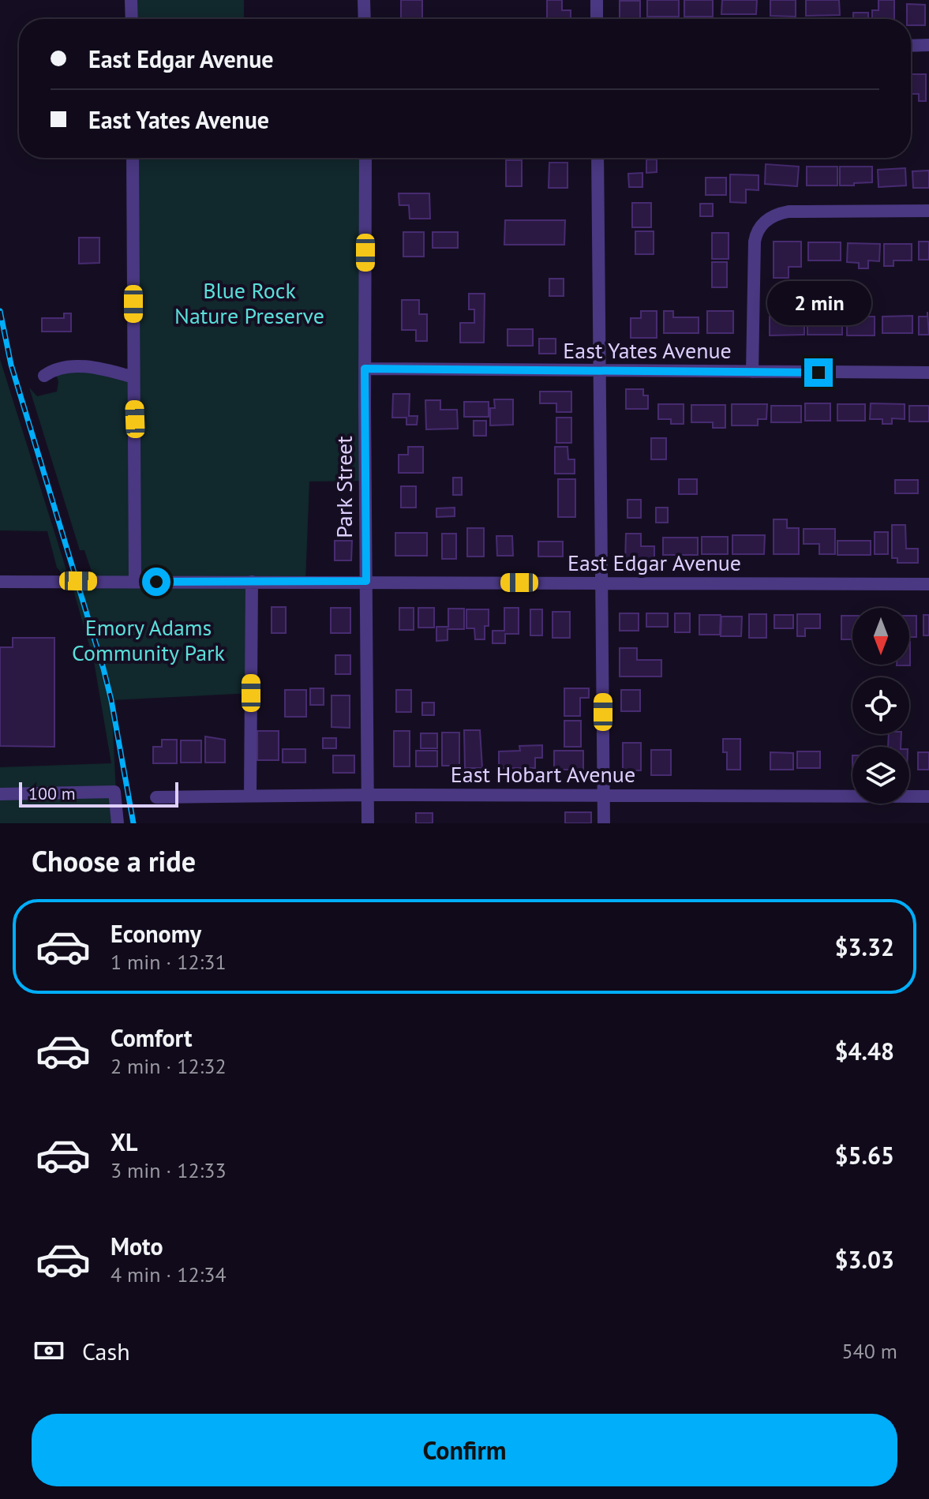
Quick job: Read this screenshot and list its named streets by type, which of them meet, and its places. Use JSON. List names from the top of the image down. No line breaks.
{"streets":{"street":["East Yates Avenue","Park Street","East Edgar Avenue","East Hobart Avenue"]},"crossings":[["East Yates Avenue","Park Street"],["Park Street","East Edgar Avenue"],["Park Street","East Hobart Avenue"]],"parks":["Blue Rock Nature Preserve","Emory Adams Community Park"],"scale_bar":"100 m","north":"bottom","page":{"banner":["East Edgar Avenue","East Yates Avenue"],"bubble":"2 min","scale":"100 m","heading":"Choose a ride","list":[{"name":"Economy","note":"1 min · 12:31","value":"$3.32"},{"name":"Comfort","note":"2 min · 12:32","value":"$4.48"},{"name":"XL","note":"3 min · 12:33","value":"$5.65"},{"name":"Moto","note":"4 min · 12:34","value":"$3.03"}],"pay":["Cash","540 m"],"buttons":"Confirm"}}
